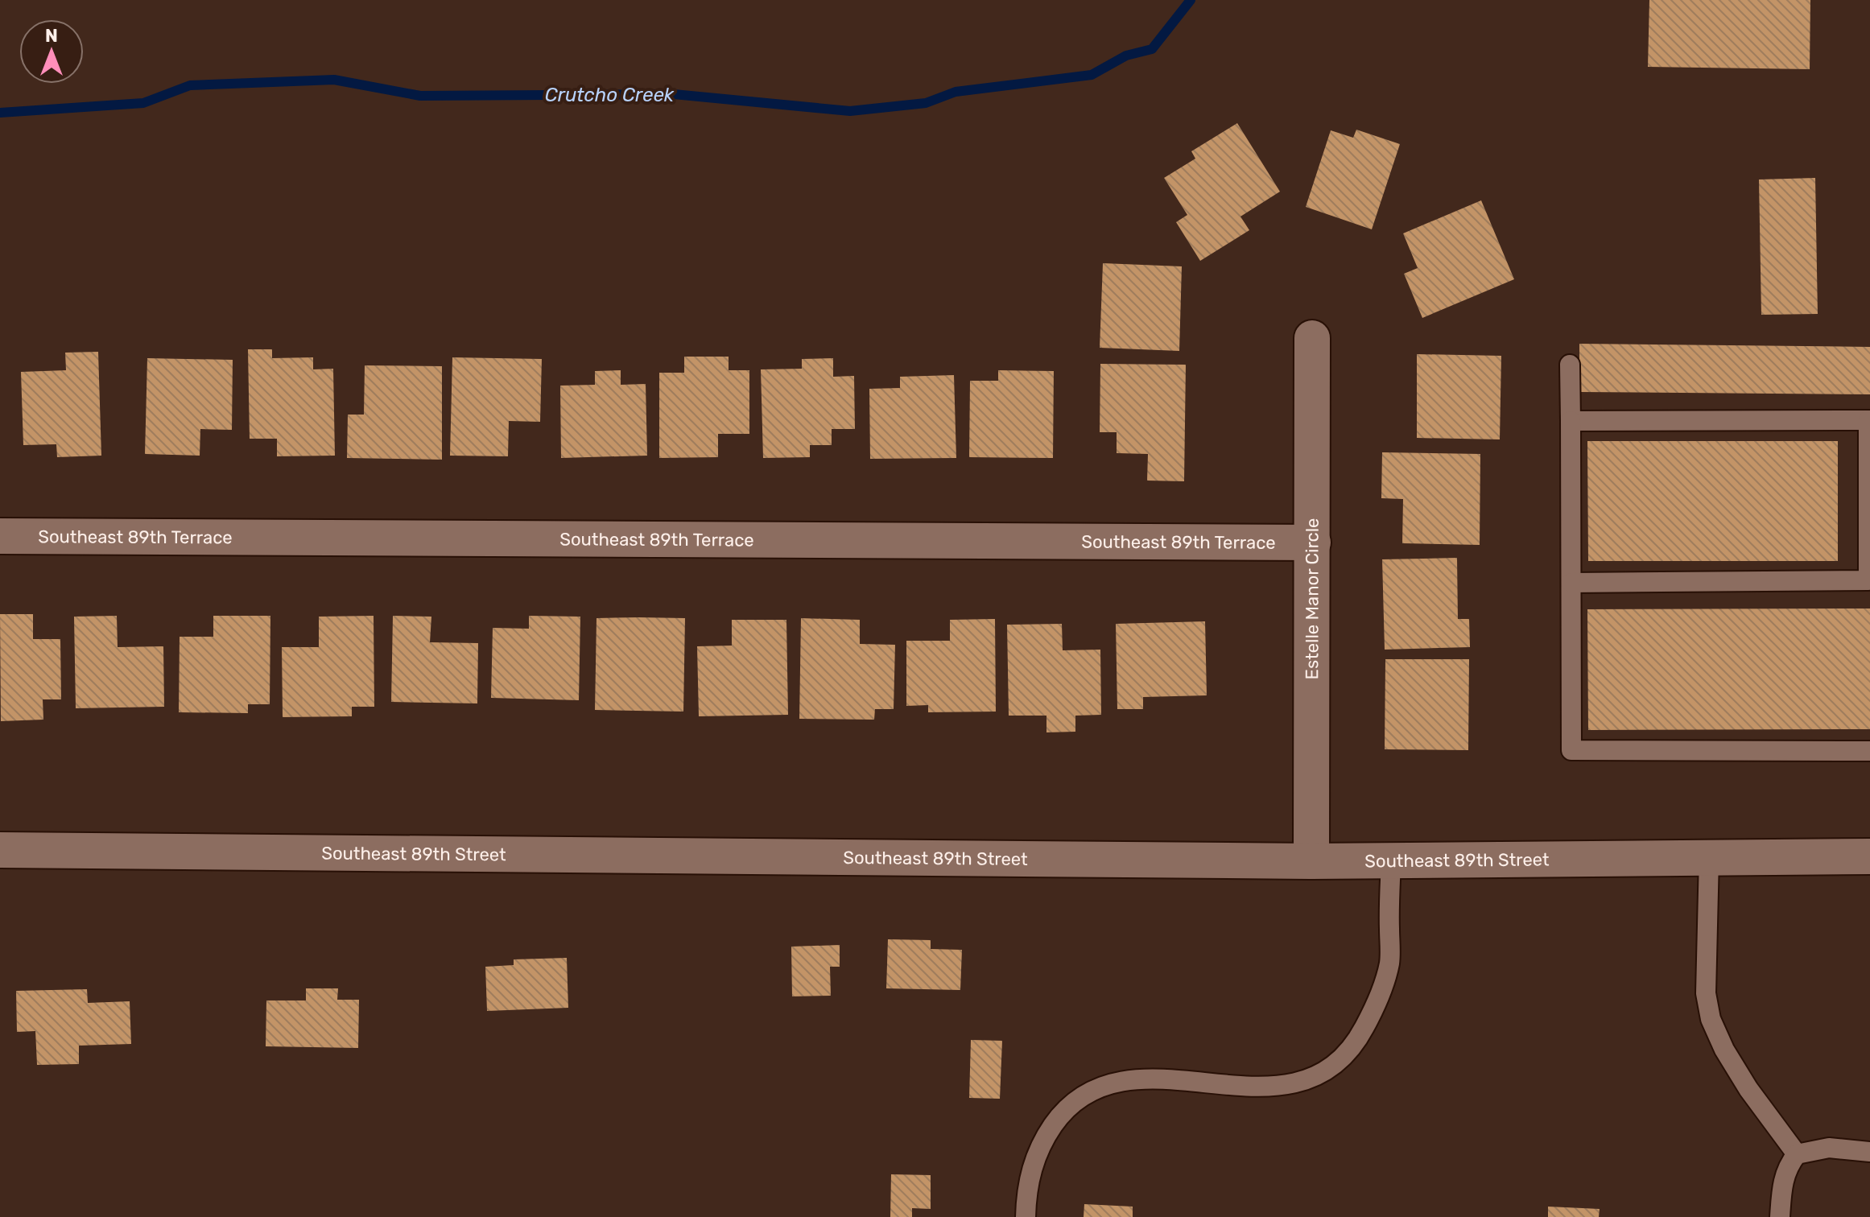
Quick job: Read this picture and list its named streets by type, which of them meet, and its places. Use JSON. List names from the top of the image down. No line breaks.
{"streets":{"street":["Southeast 89th Terrace","Estelle Manor Circle","Southeast 89th Street"]},"crossings":[["Southeast 89th Terrace","Estelle Manor Circle"],["Estelle Manor Circle","Southeast 89th Street"]],"water":["Crutcho Creek"],"north":"top"}
